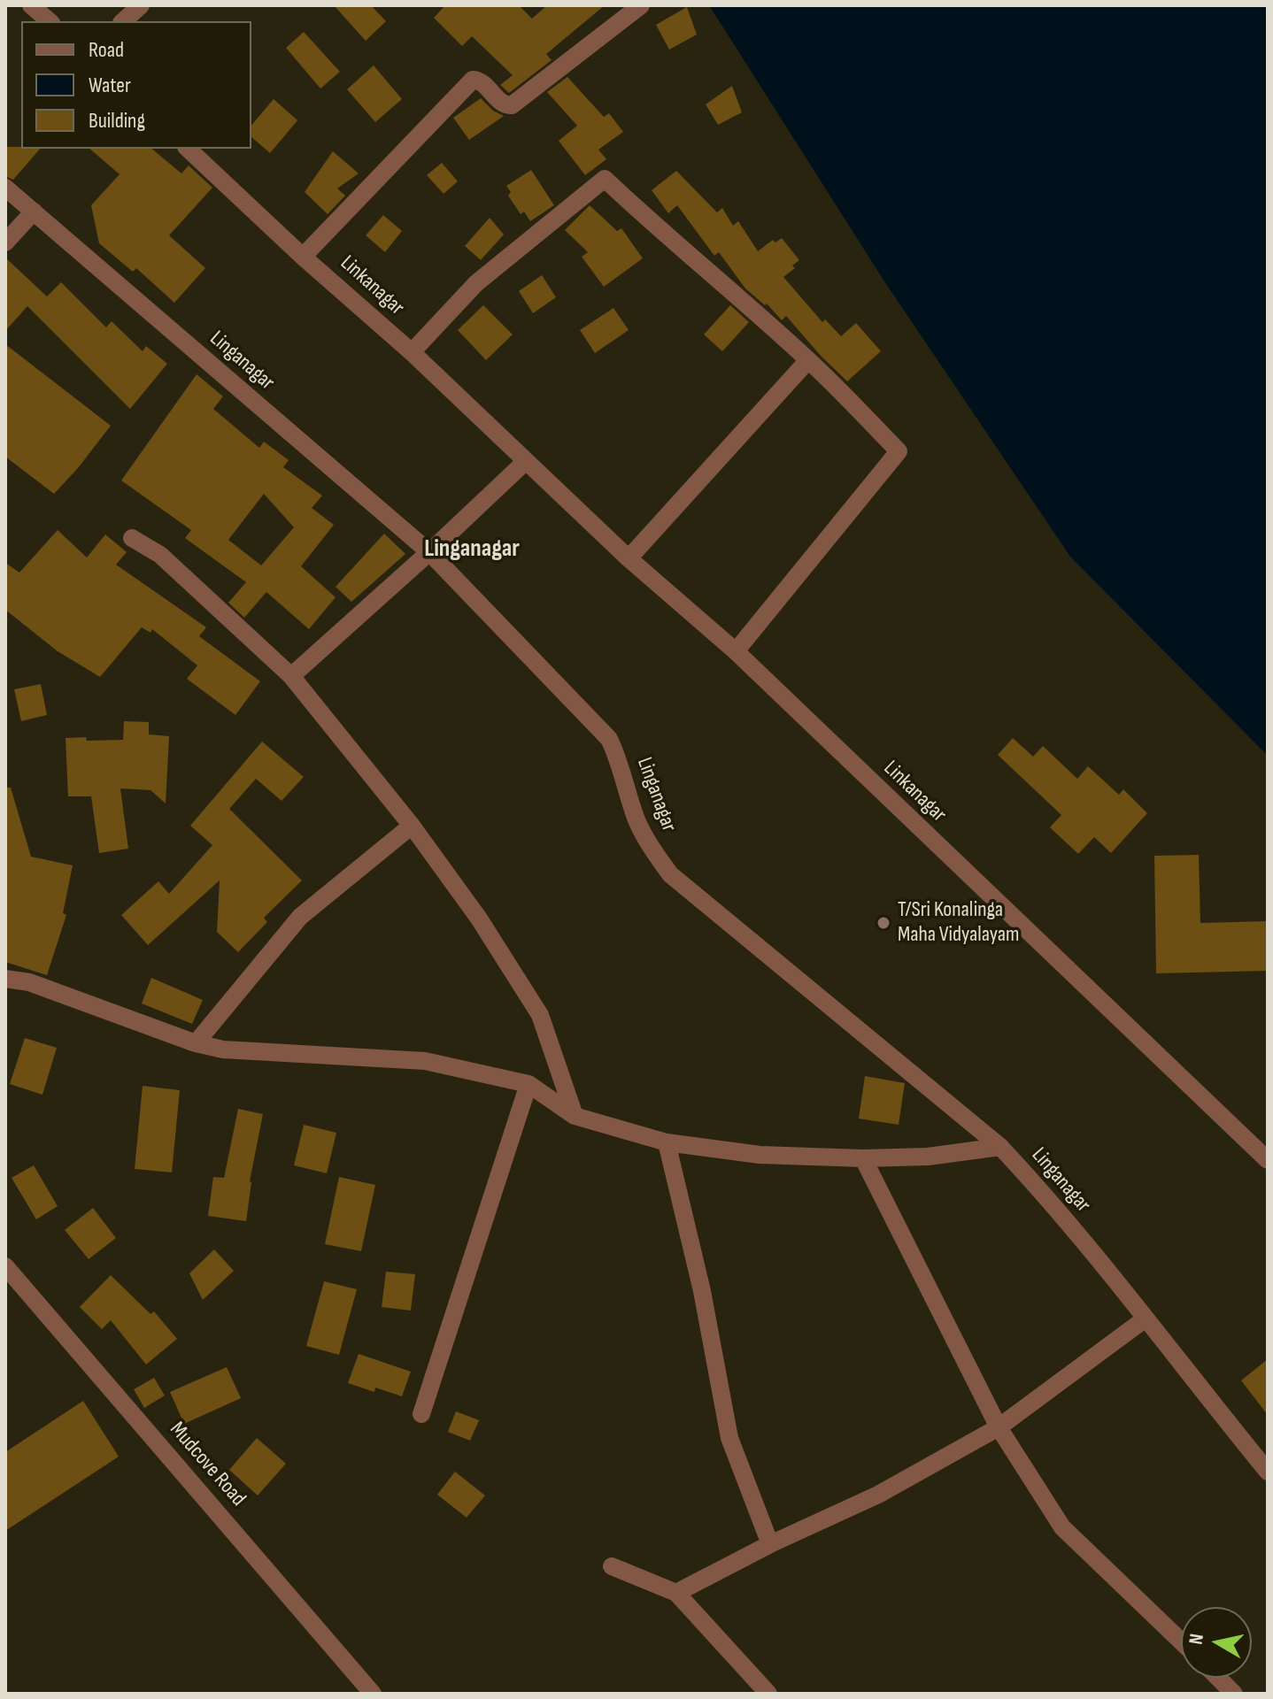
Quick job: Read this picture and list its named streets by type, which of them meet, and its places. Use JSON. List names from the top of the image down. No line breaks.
{"streets":{"street":["Linkanagar","Linganagar","Mudcove Road"]},"districts":["Linganagar"],"places":["T/Sri Konalinga Maha Vidyalayam"],"legend":["Road","Water","Building"],"north":"left"}
